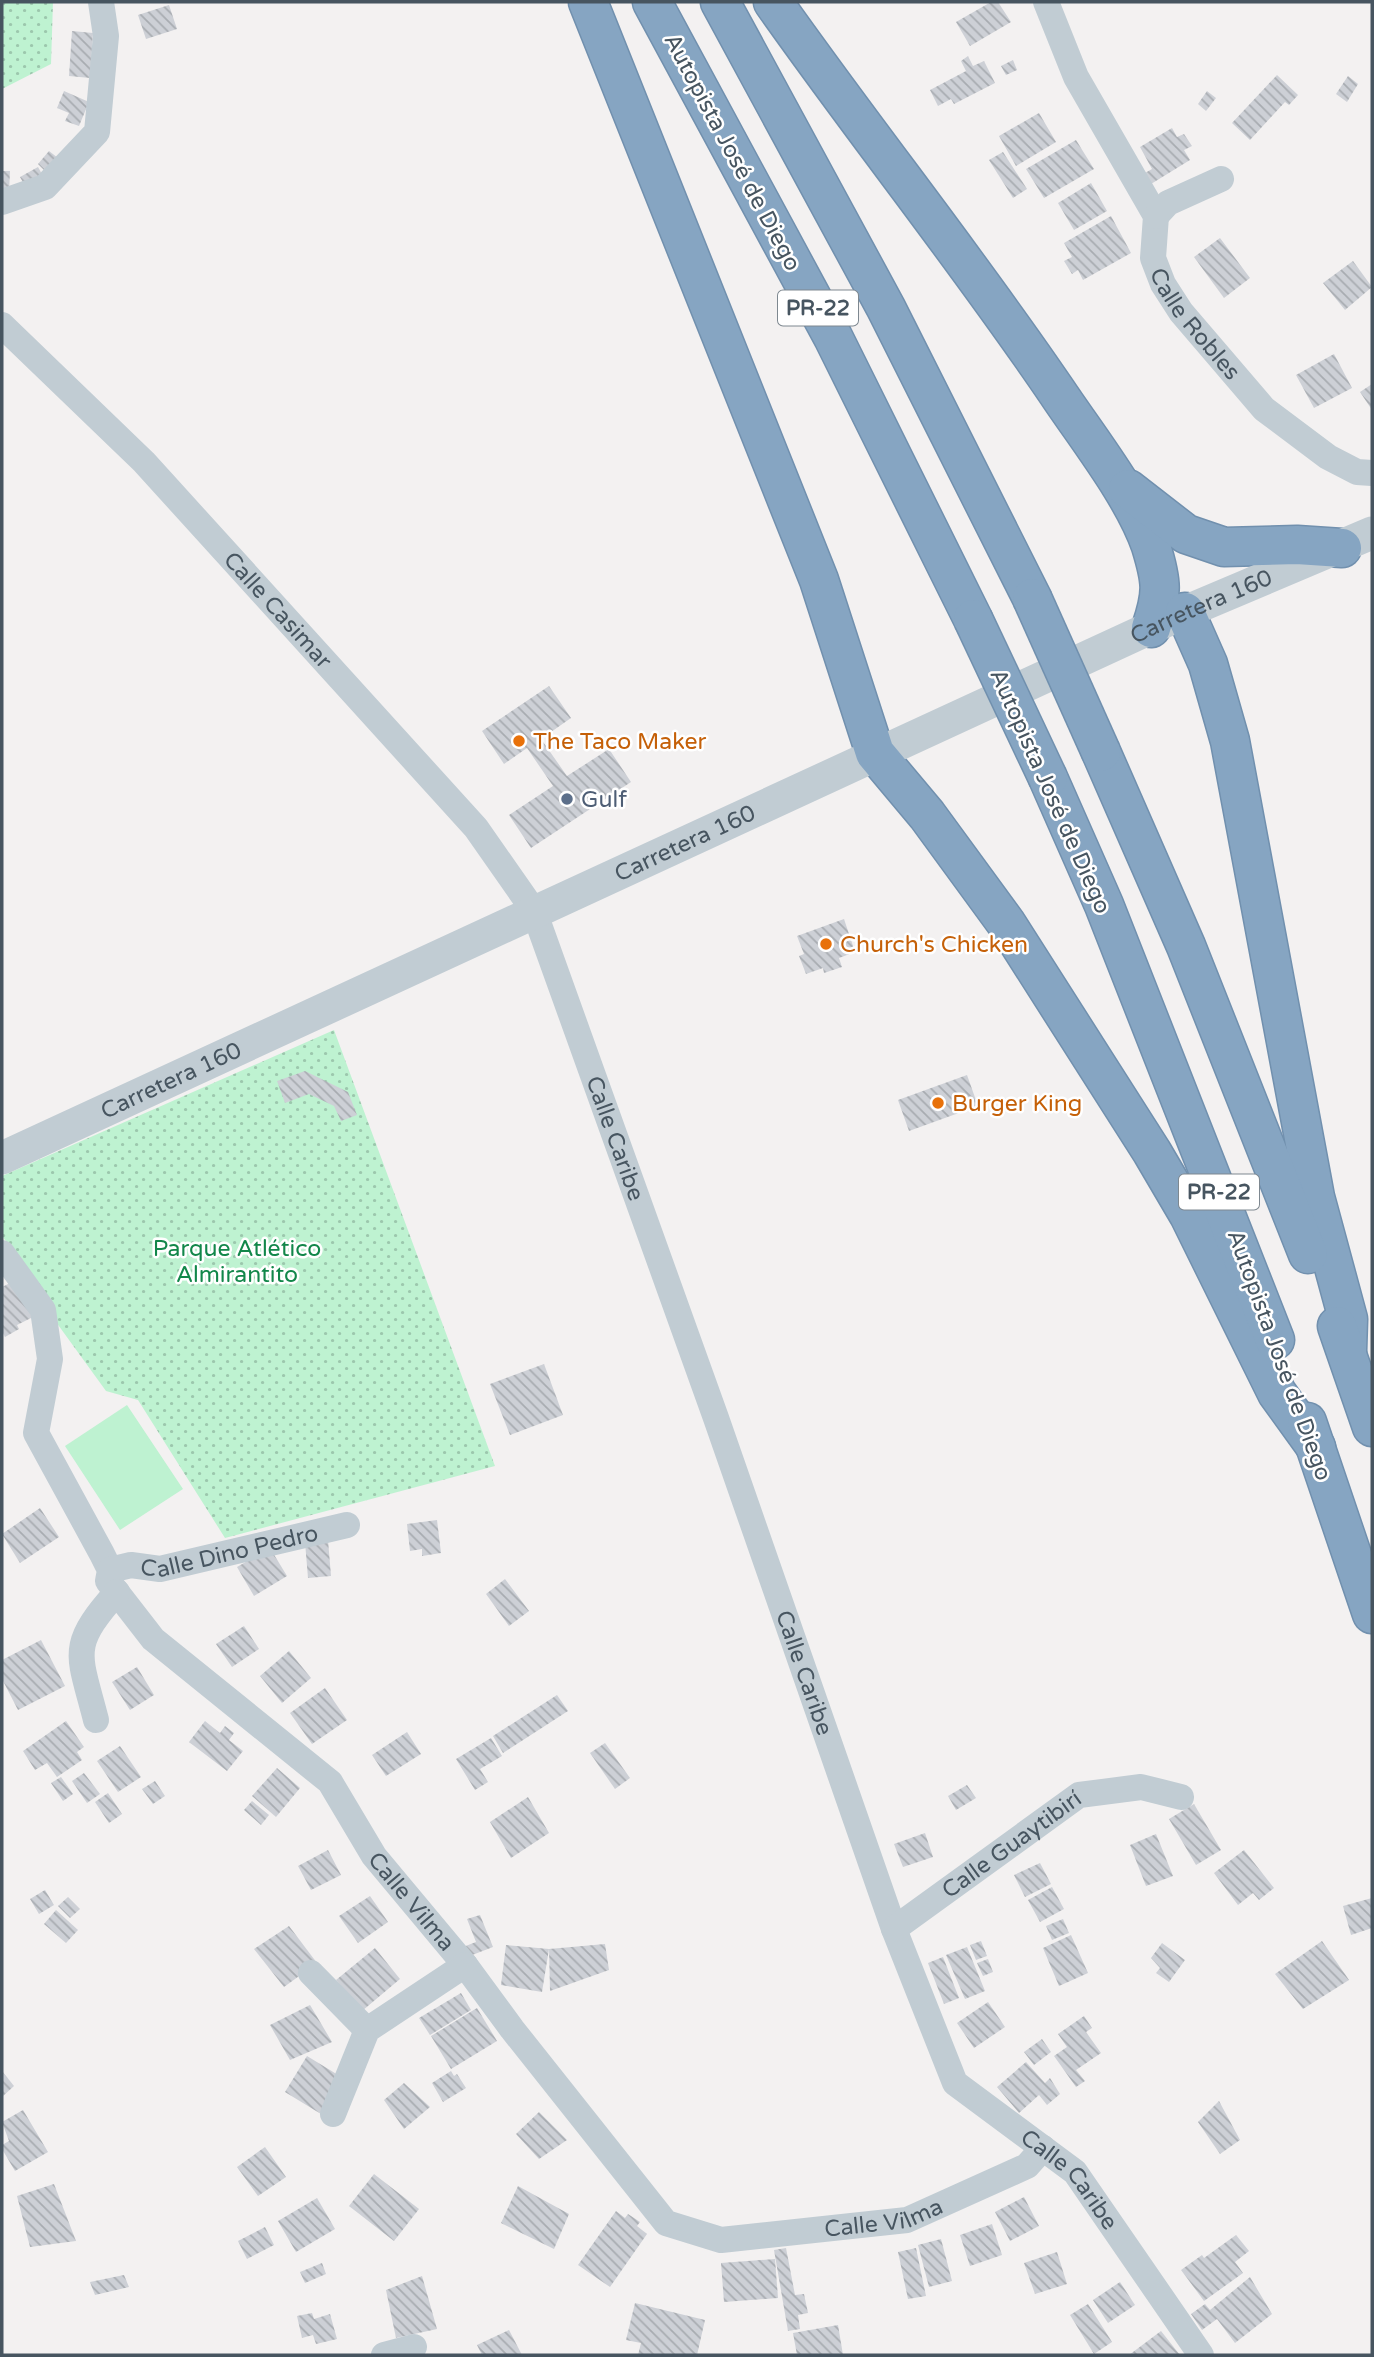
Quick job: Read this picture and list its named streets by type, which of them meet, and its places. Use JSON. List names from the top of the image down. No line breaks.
{"streets":{"highway":["Autopista José de Diego","PR-22"],"street":["Calle Robles","Carretera 160","Calle Casimar","Calle Caribe","Calle Dino Pedro","Calle Guaytibirí","Calle Vilma"]},"crossings":[["Carretera 160","Calle Casimar"],["Carretera 160","Calle Caribe"],["Calle Casimar","Calle Caribe"],["Calle Caribe","Calle Guaytibirí"],["Calle Caribe","Calle Vilma"],["Calle Dino Pedro","Calle Vilma"]],"parks":["Parque Atlético Almirantito"],"places":["The Taco Maker","Gulf","Church's Chicken","Burger King"]}
